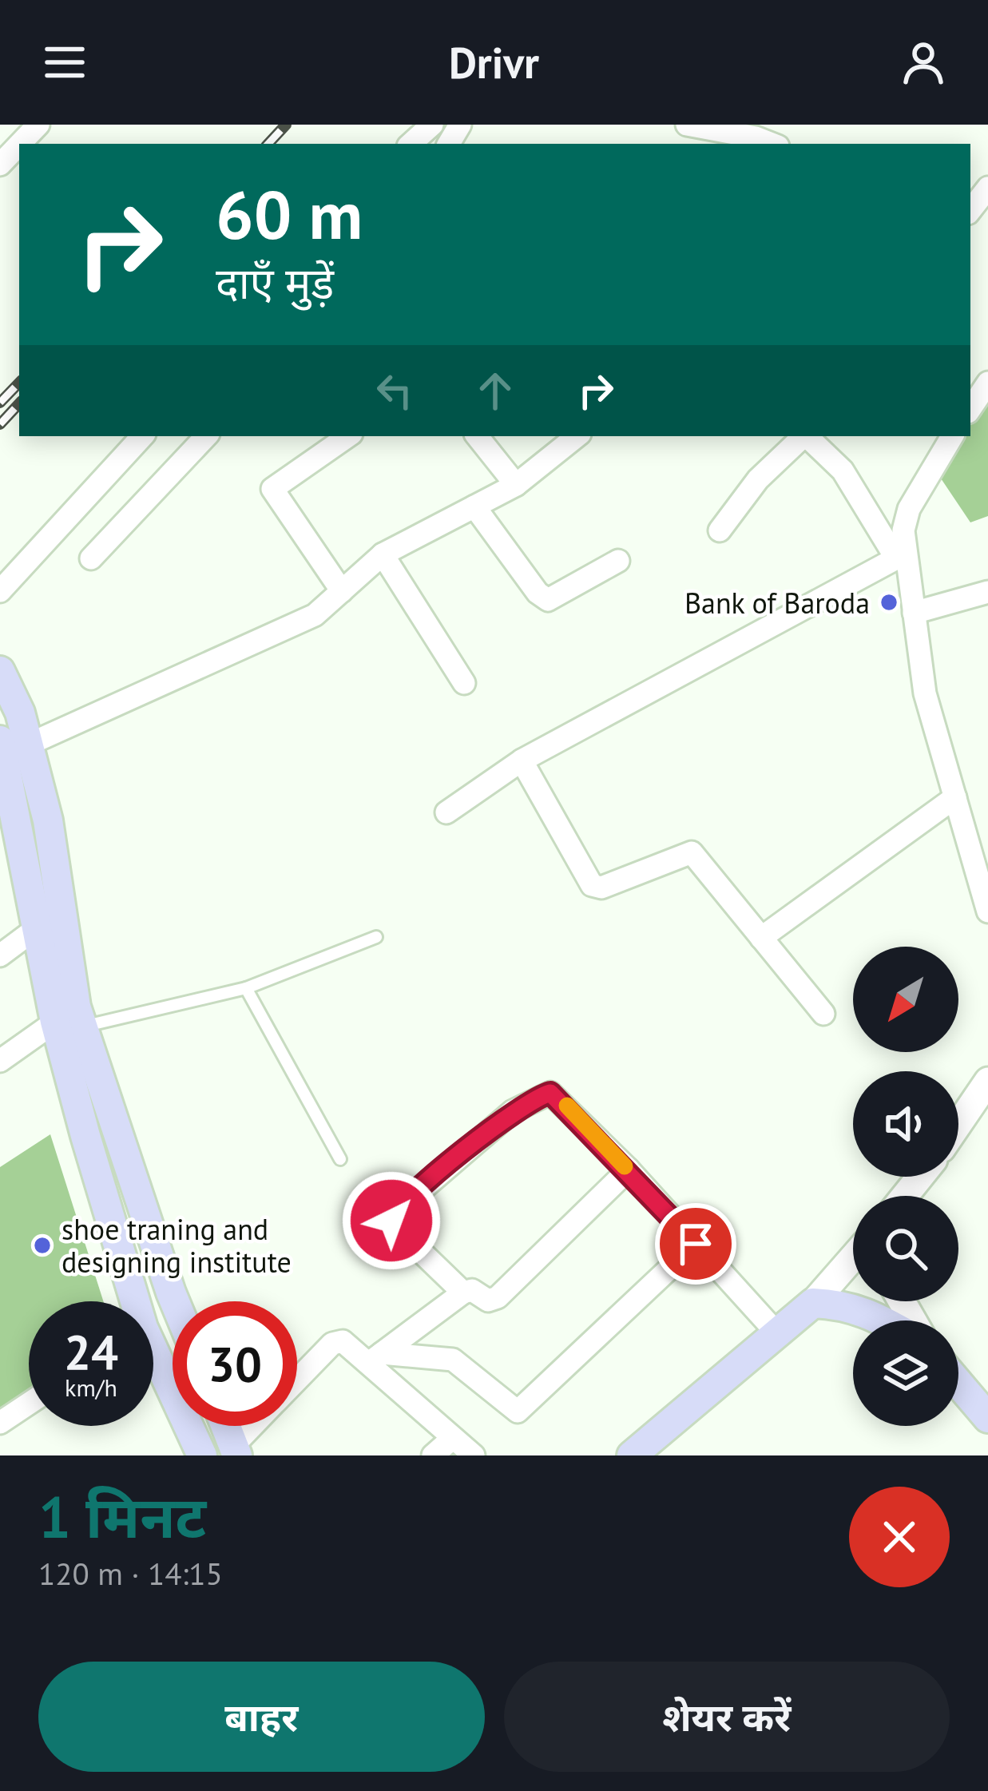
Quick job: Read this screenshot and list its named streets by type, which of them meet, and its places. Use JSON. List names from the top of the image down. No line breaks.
{"places":["Bank of Baroda","shoe traning and designing institute"],"north":"bottom left","page":{"header":"Drivr","turn":["60 m","दाएँ मुड़ें"],"speed":"24 km/h","limit":"30","heading":["1 मिनट","120 m · 14:15"],"buttons":["बाहर","शेयर करें"]}}
